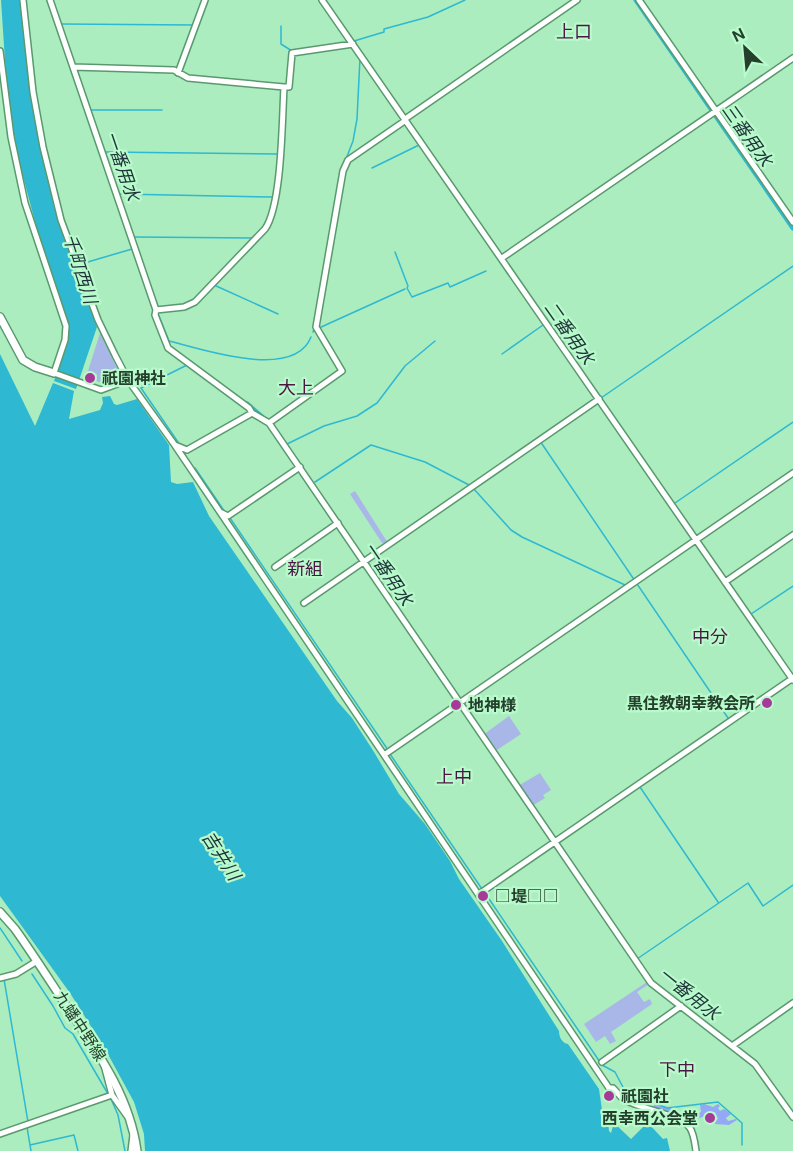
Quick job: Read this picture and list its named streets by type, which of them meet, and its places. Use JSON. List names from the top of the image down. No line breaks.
{"streets":{"main road":["九蟠中野線"]},"districts":["上口","大上","新組","中分","上中","下中"],"water":["三番用水","一番用水","千町西川","二番用水","吉井川"],"places":["祇園神社","黒住教朝幸教会所","地神様","□堤□□","祇園社","西幸西公会堂"],"north":"top left"}
